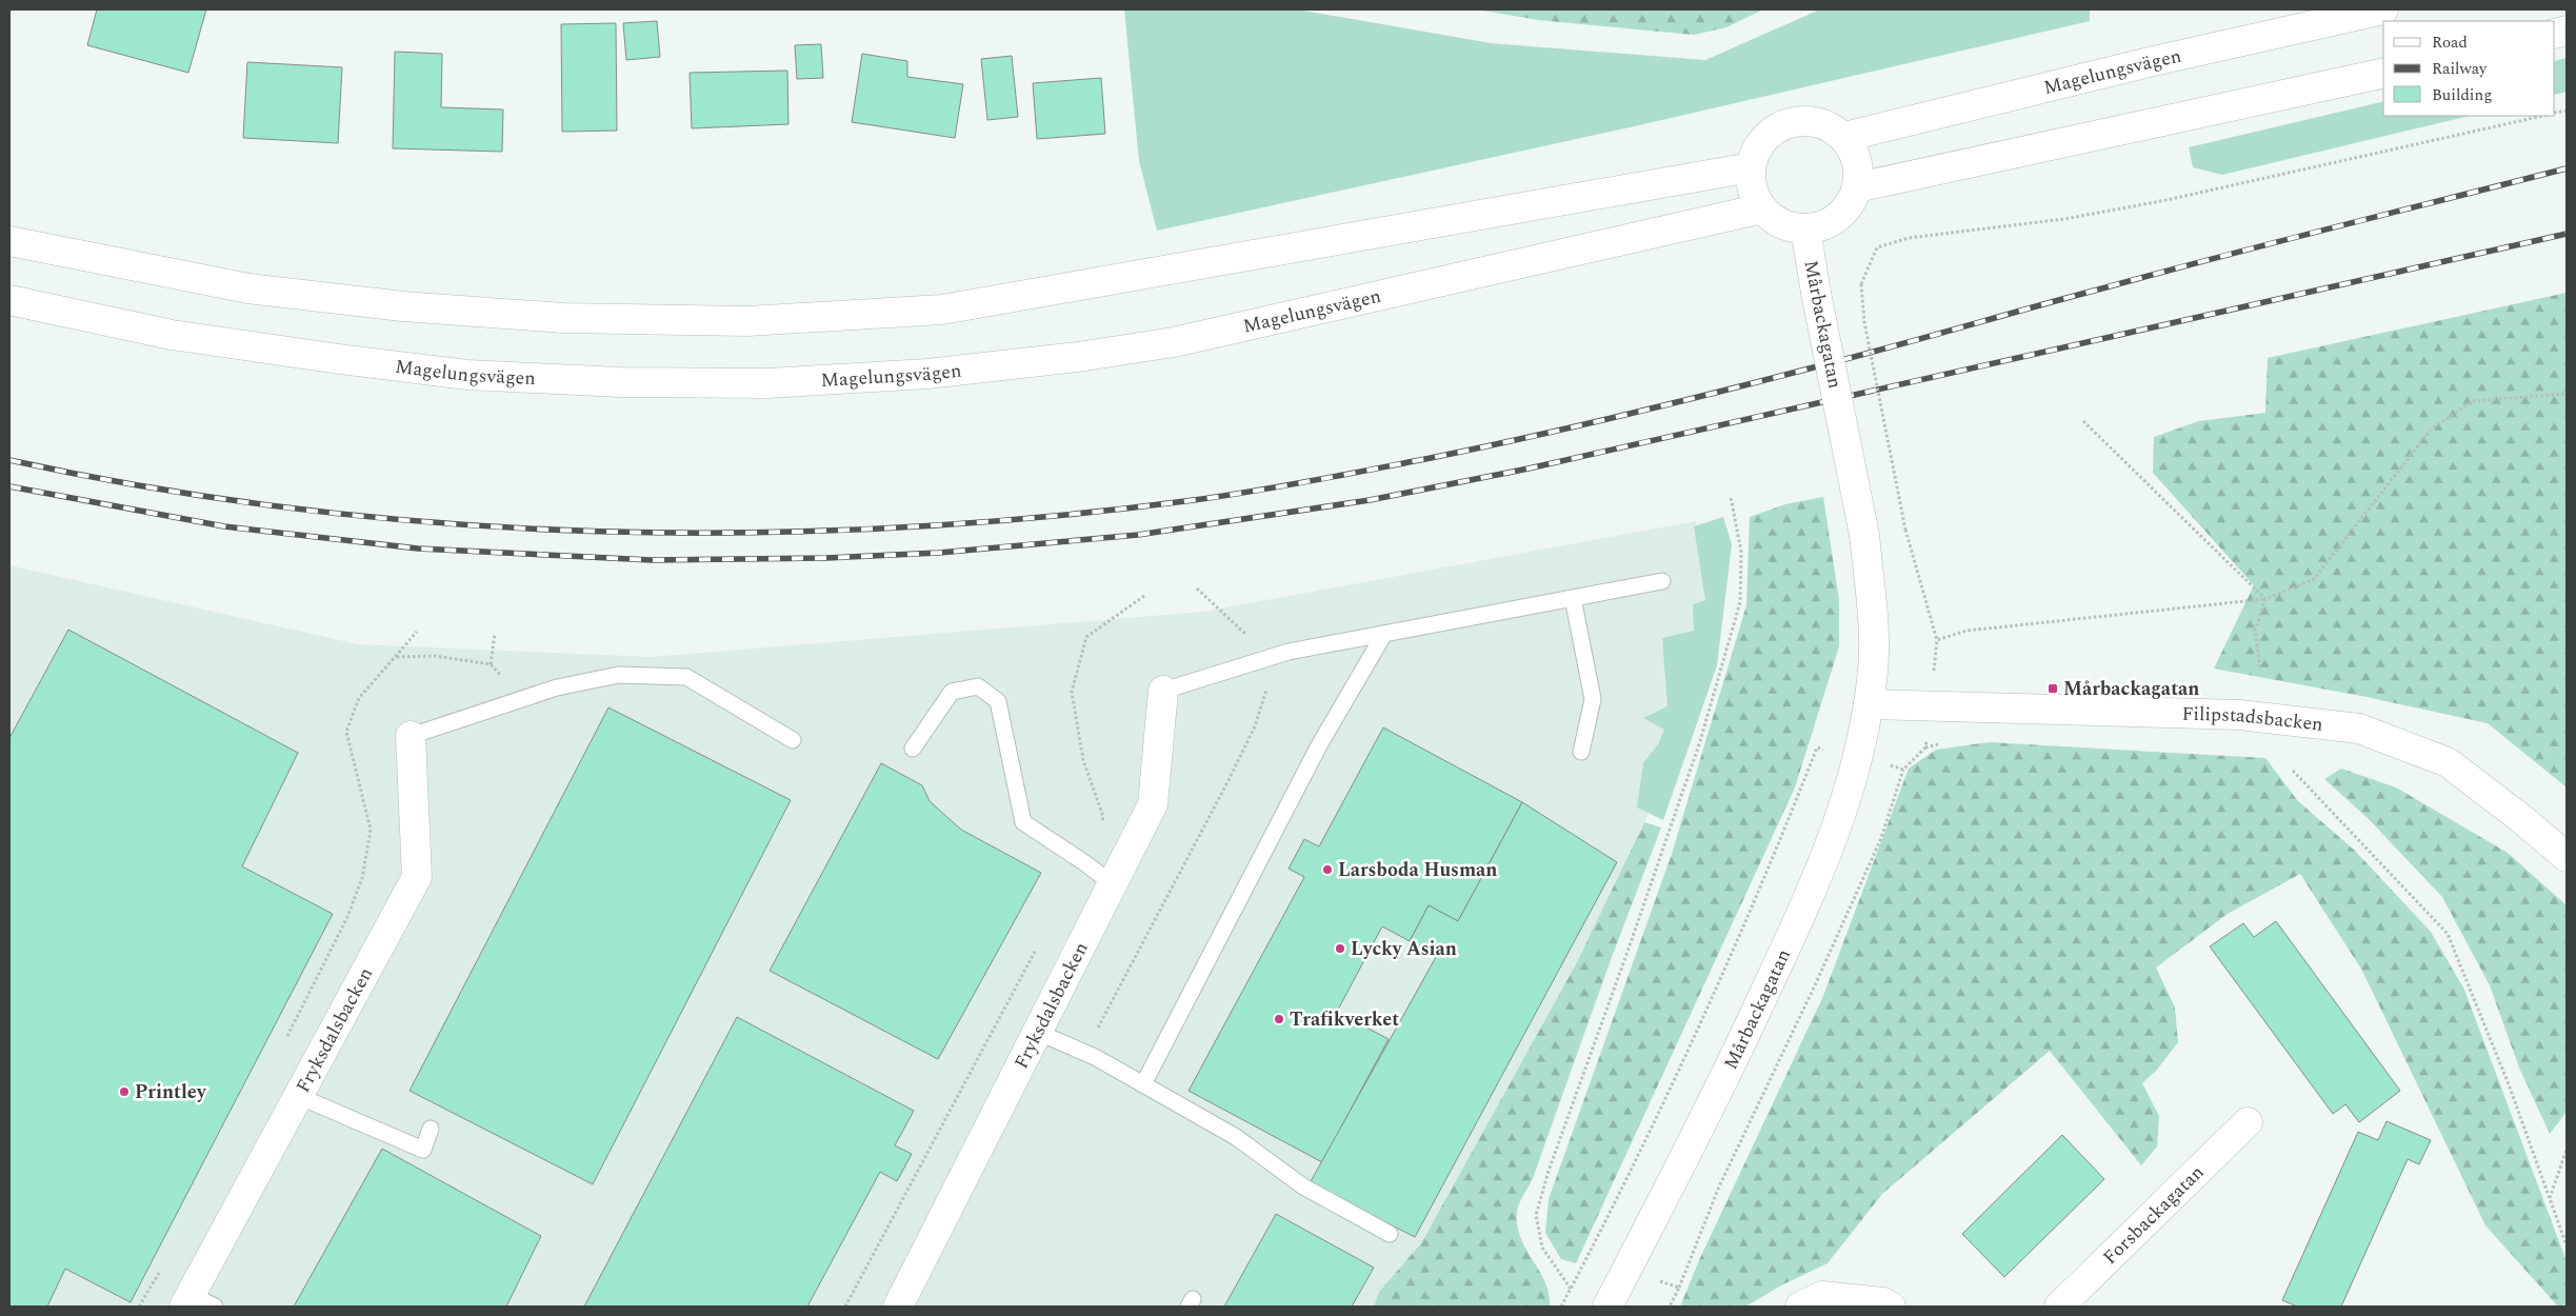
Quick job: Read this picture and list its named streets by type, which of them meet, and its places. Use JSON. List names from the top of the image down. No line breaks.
{"streets":{"main road":["Magelungsvägen","Mårbackagatan","Filipstadsbacken","Fryksdalsbacken","Forsbackagatan"]},"crossings":[["Magelungsvägen","Mårbackagatan"],["Mårbackagatan","Filipstadsbacken"]],"places":{"transit":["Mårbackagatan"],"other":["Larsboda Husman","Lycky Asian","Trafikverket","Printley"]},"legend":["Road","Railway","Building"]}
